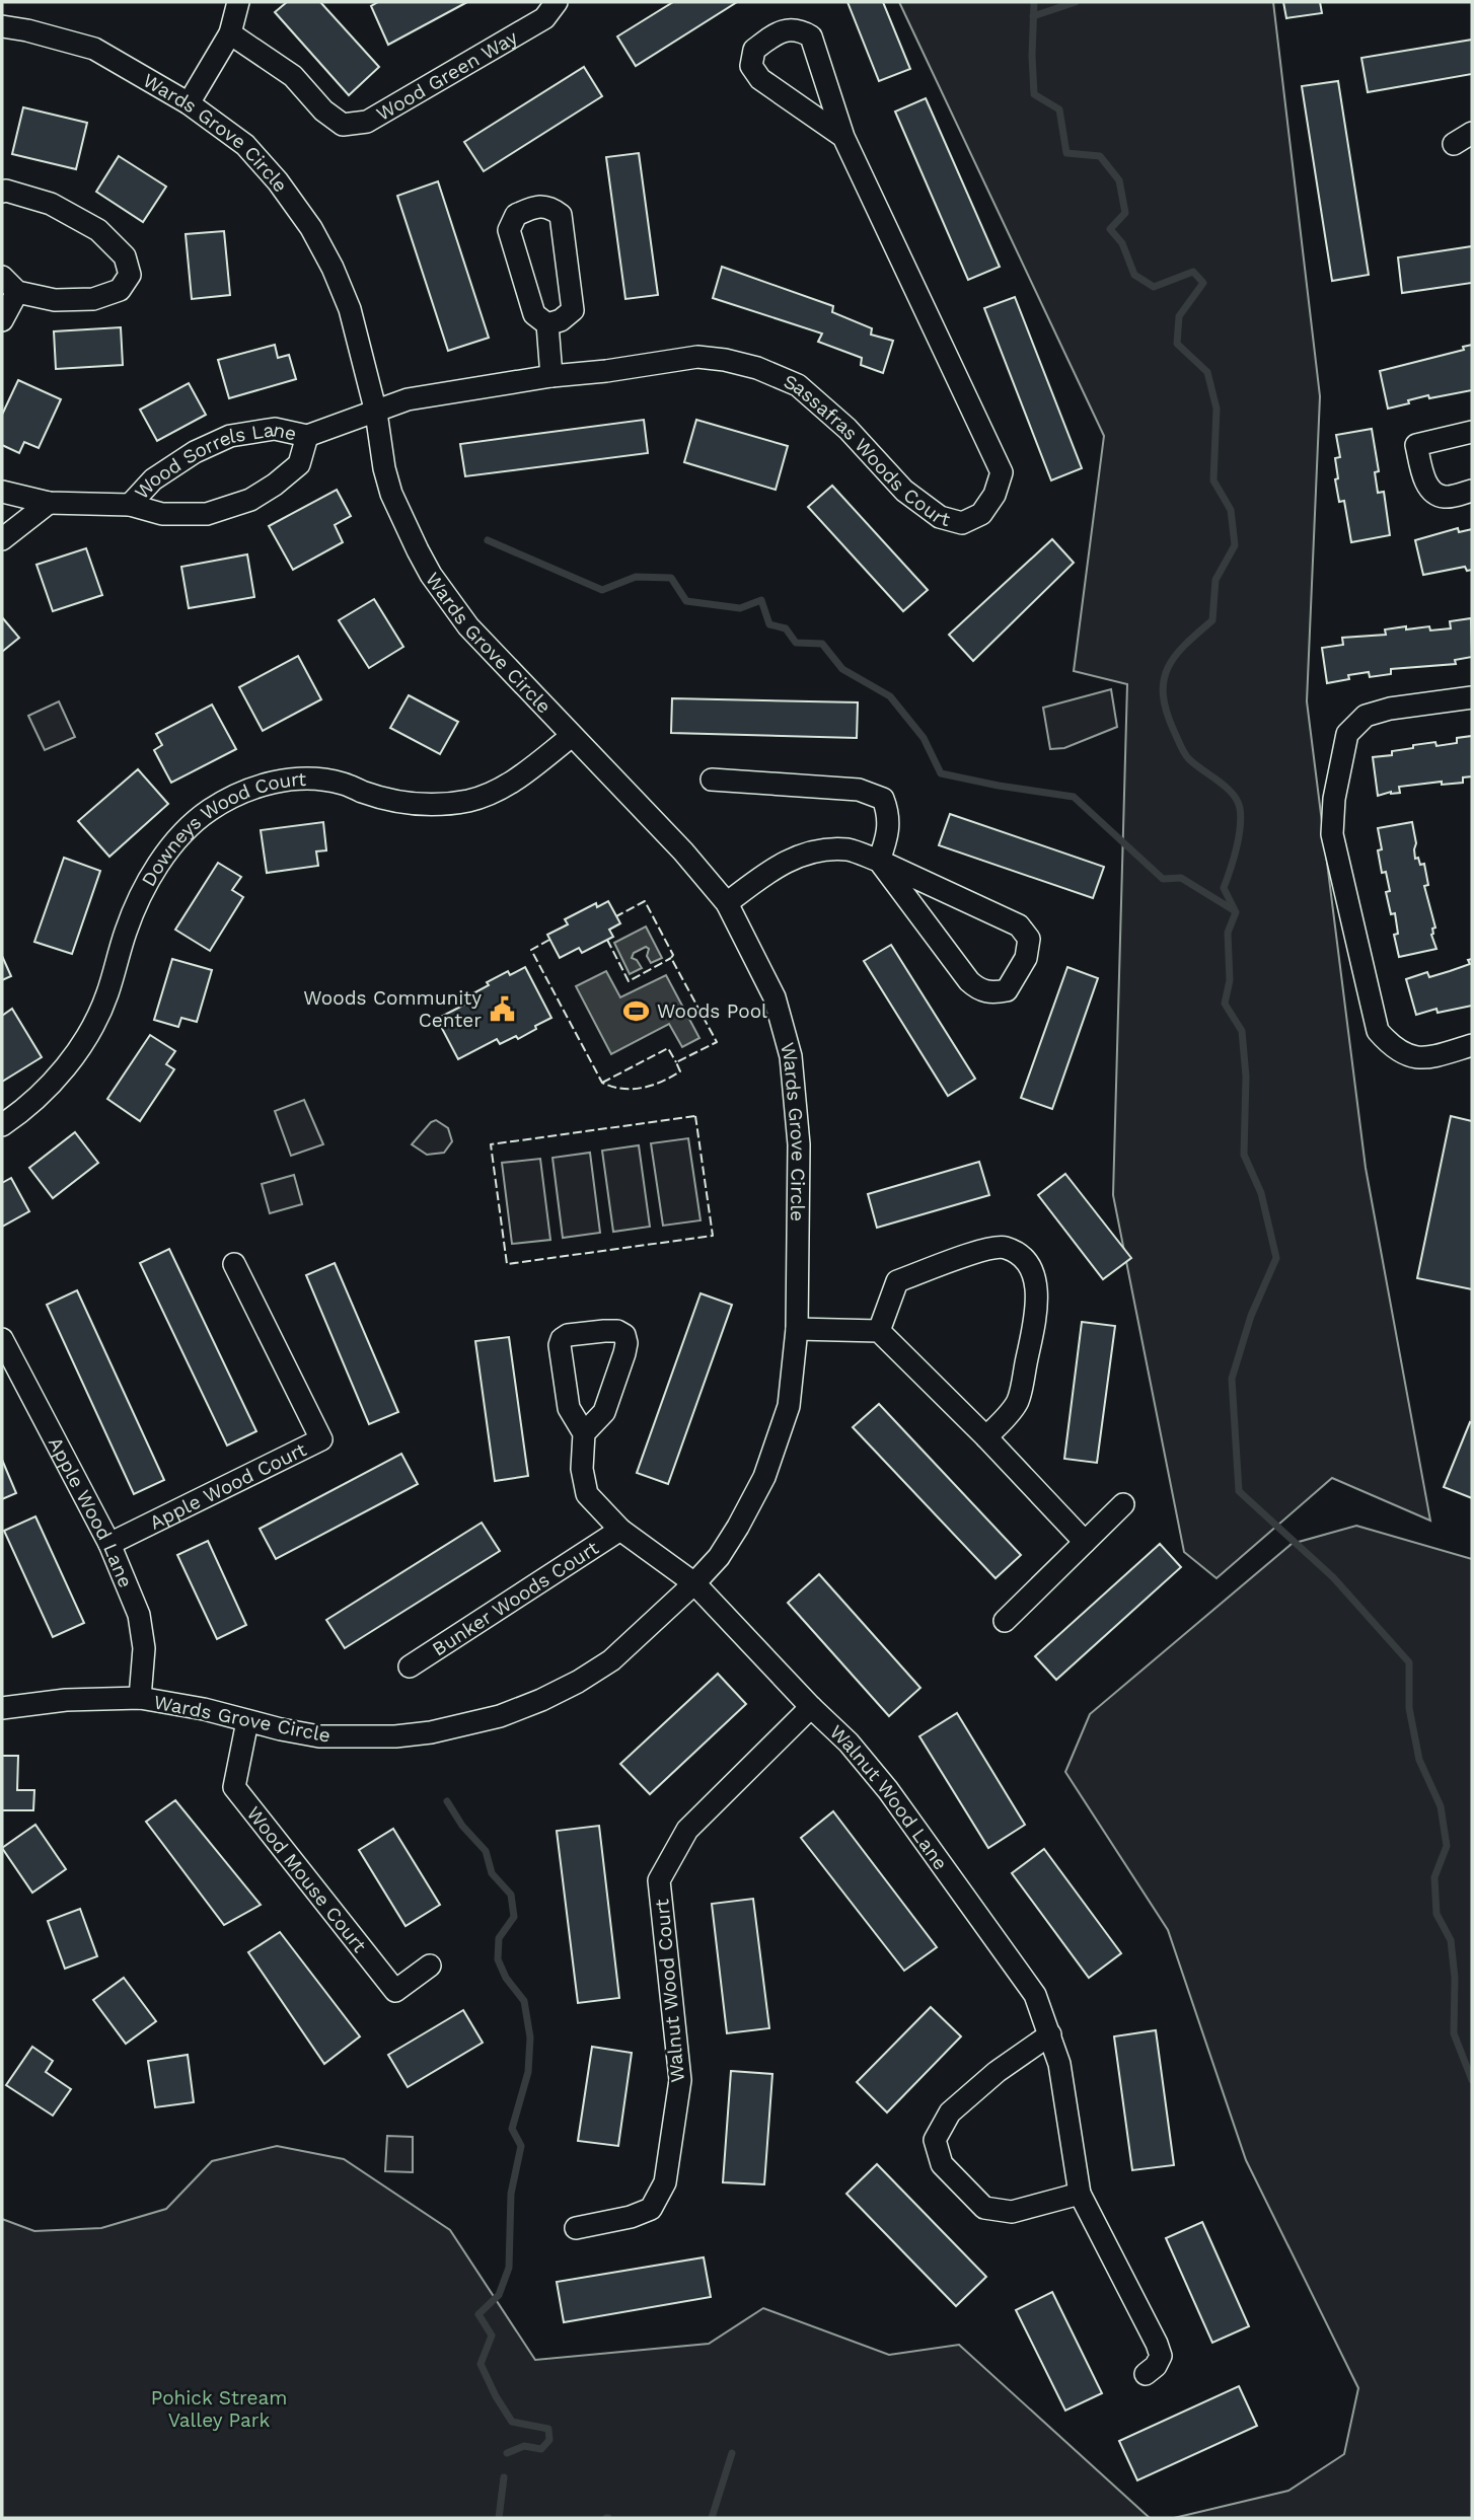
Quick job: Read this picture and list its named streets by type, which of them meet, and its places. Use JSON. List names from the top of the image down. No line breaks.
{"streets":{"street":["Wood Green Way","Wards Grove Circle","Sassafras Woods Court","Wood Sorrels Lane","Downeys Wood Court","Apple Wood Court","Apple Wood Lane","Bunker Woods Court","Walnut Wood Lane","Wood Mouse Court","Walnut Wood Court"]},"crossings":[["Wards Grove Circle","Sassafras Woods Court"],["Wards Grove Circle","Wood Sorrels Lane"],["Wards Grove Circle","Downeys Wood Court"],["Wards Grove Circle","Apple Wood Lane"],["Wards Grove Circle","Walnut Wood Lane"],["Wards Grove Circle","Wood Mouse Court"],["Sassafras Woods Court","Wood Sorrels Lane"],["Apple Wood Court","Apple Wood Lane"],["Bunker Woods Court","Walnut Wood Lane"],["Walnut Wood Lane","Walnut Wood Court"]],"parks":["Pohick Stream Valley Park"],"places":{"public building":["Woods Community Center"],"sports":["Woods Pool"]}}
